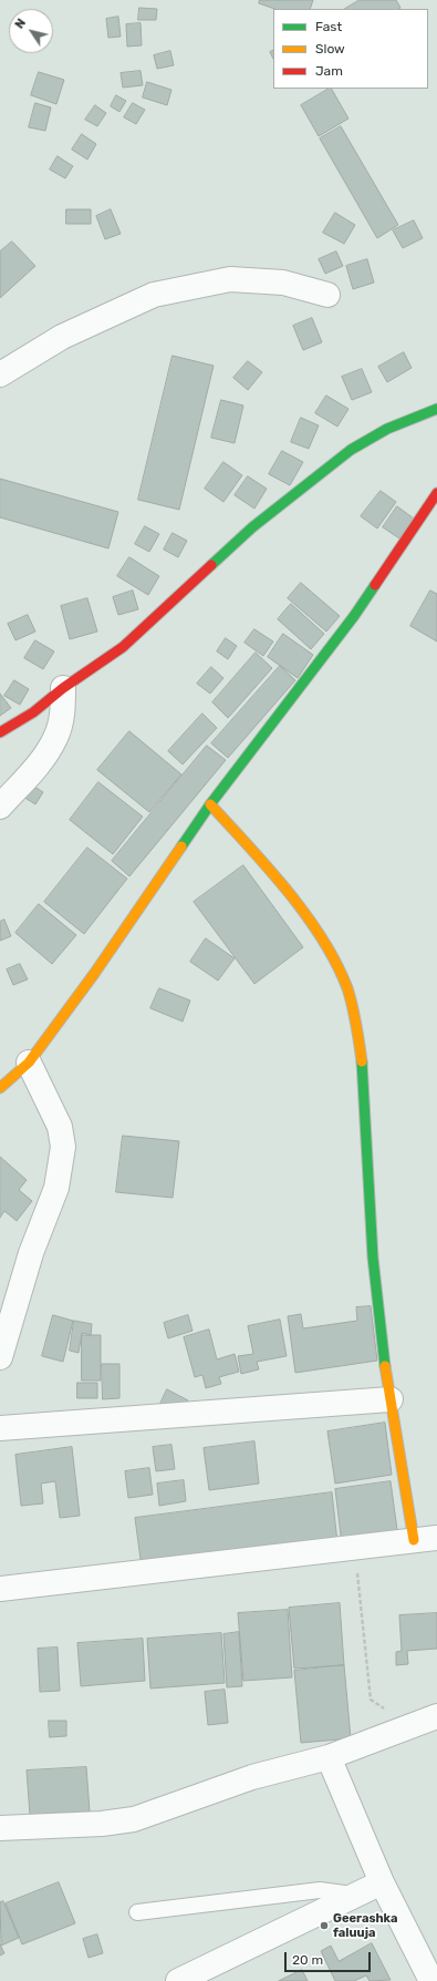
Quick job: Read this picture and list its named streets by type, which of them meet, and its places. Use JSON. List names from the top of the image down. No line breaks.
{"places":["Geerashka faluuja"],"legend":["Fast","Slow","Jam"],"scale_bar":"20 m","north":"top left"}
